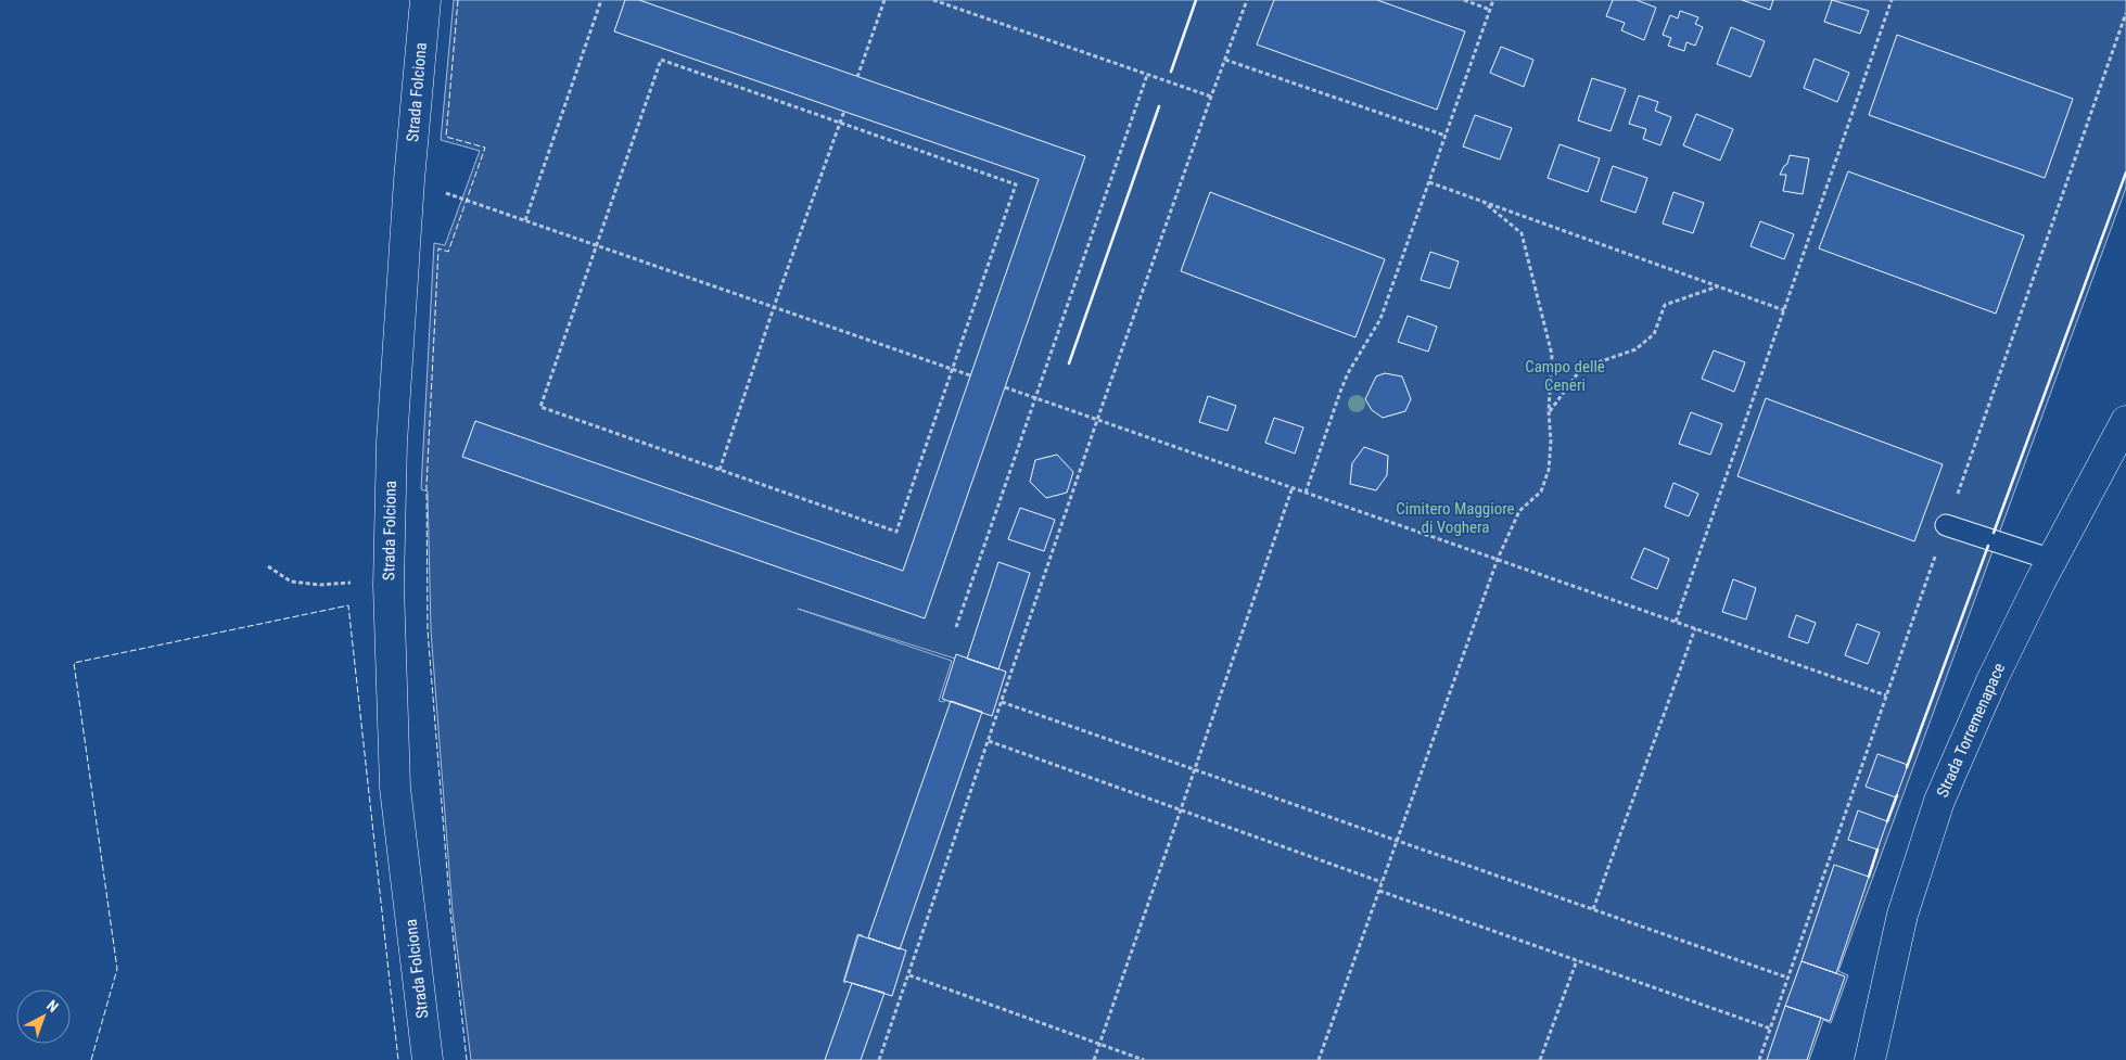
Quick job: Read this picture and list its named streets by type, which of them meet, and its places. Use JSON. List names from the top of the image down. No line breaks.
{"streets":{"street":["Strada Folciona","Strada Torremenapace"]},"parks":["Campo delle Ceneri","Cimitero Maggiore di Voghera"],"north":"top right"}
